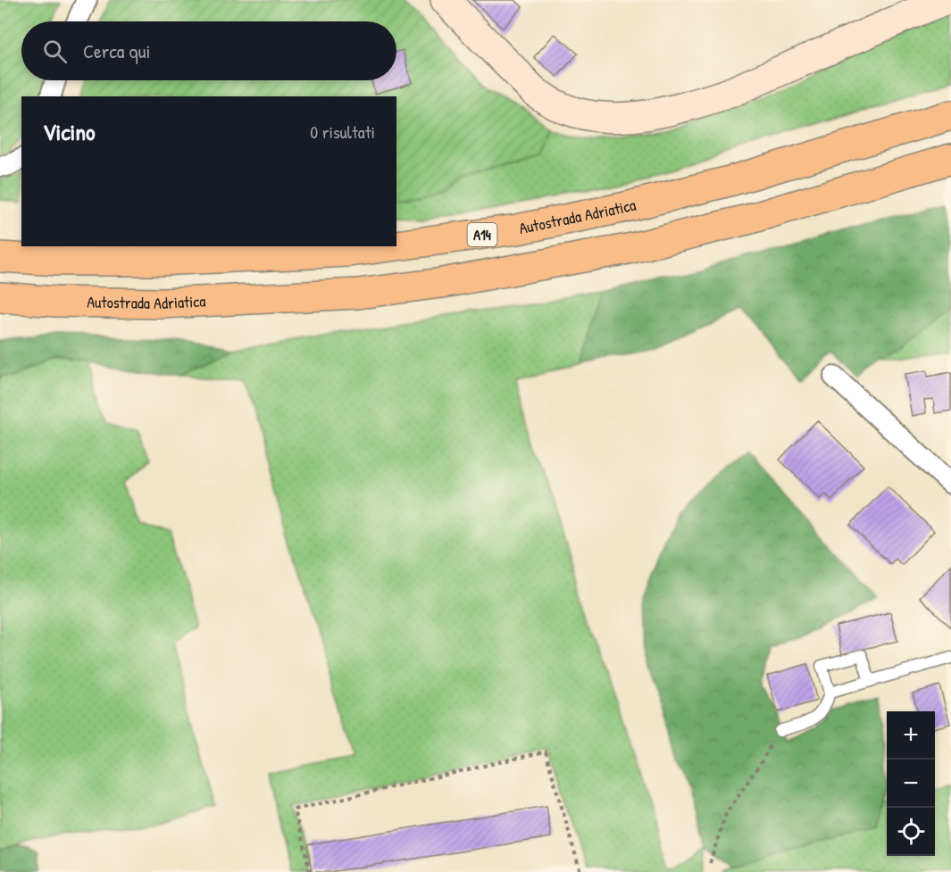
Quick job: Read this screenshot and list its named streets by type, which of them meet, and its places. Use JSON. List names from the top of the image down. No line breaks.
{"streets":{"highway":["Autostrada Adriatica","A14"]},"page":{"search":"Cerca qui","heading":["Vicino","0 risultati"],"map_buttons":["+","−"]}}
